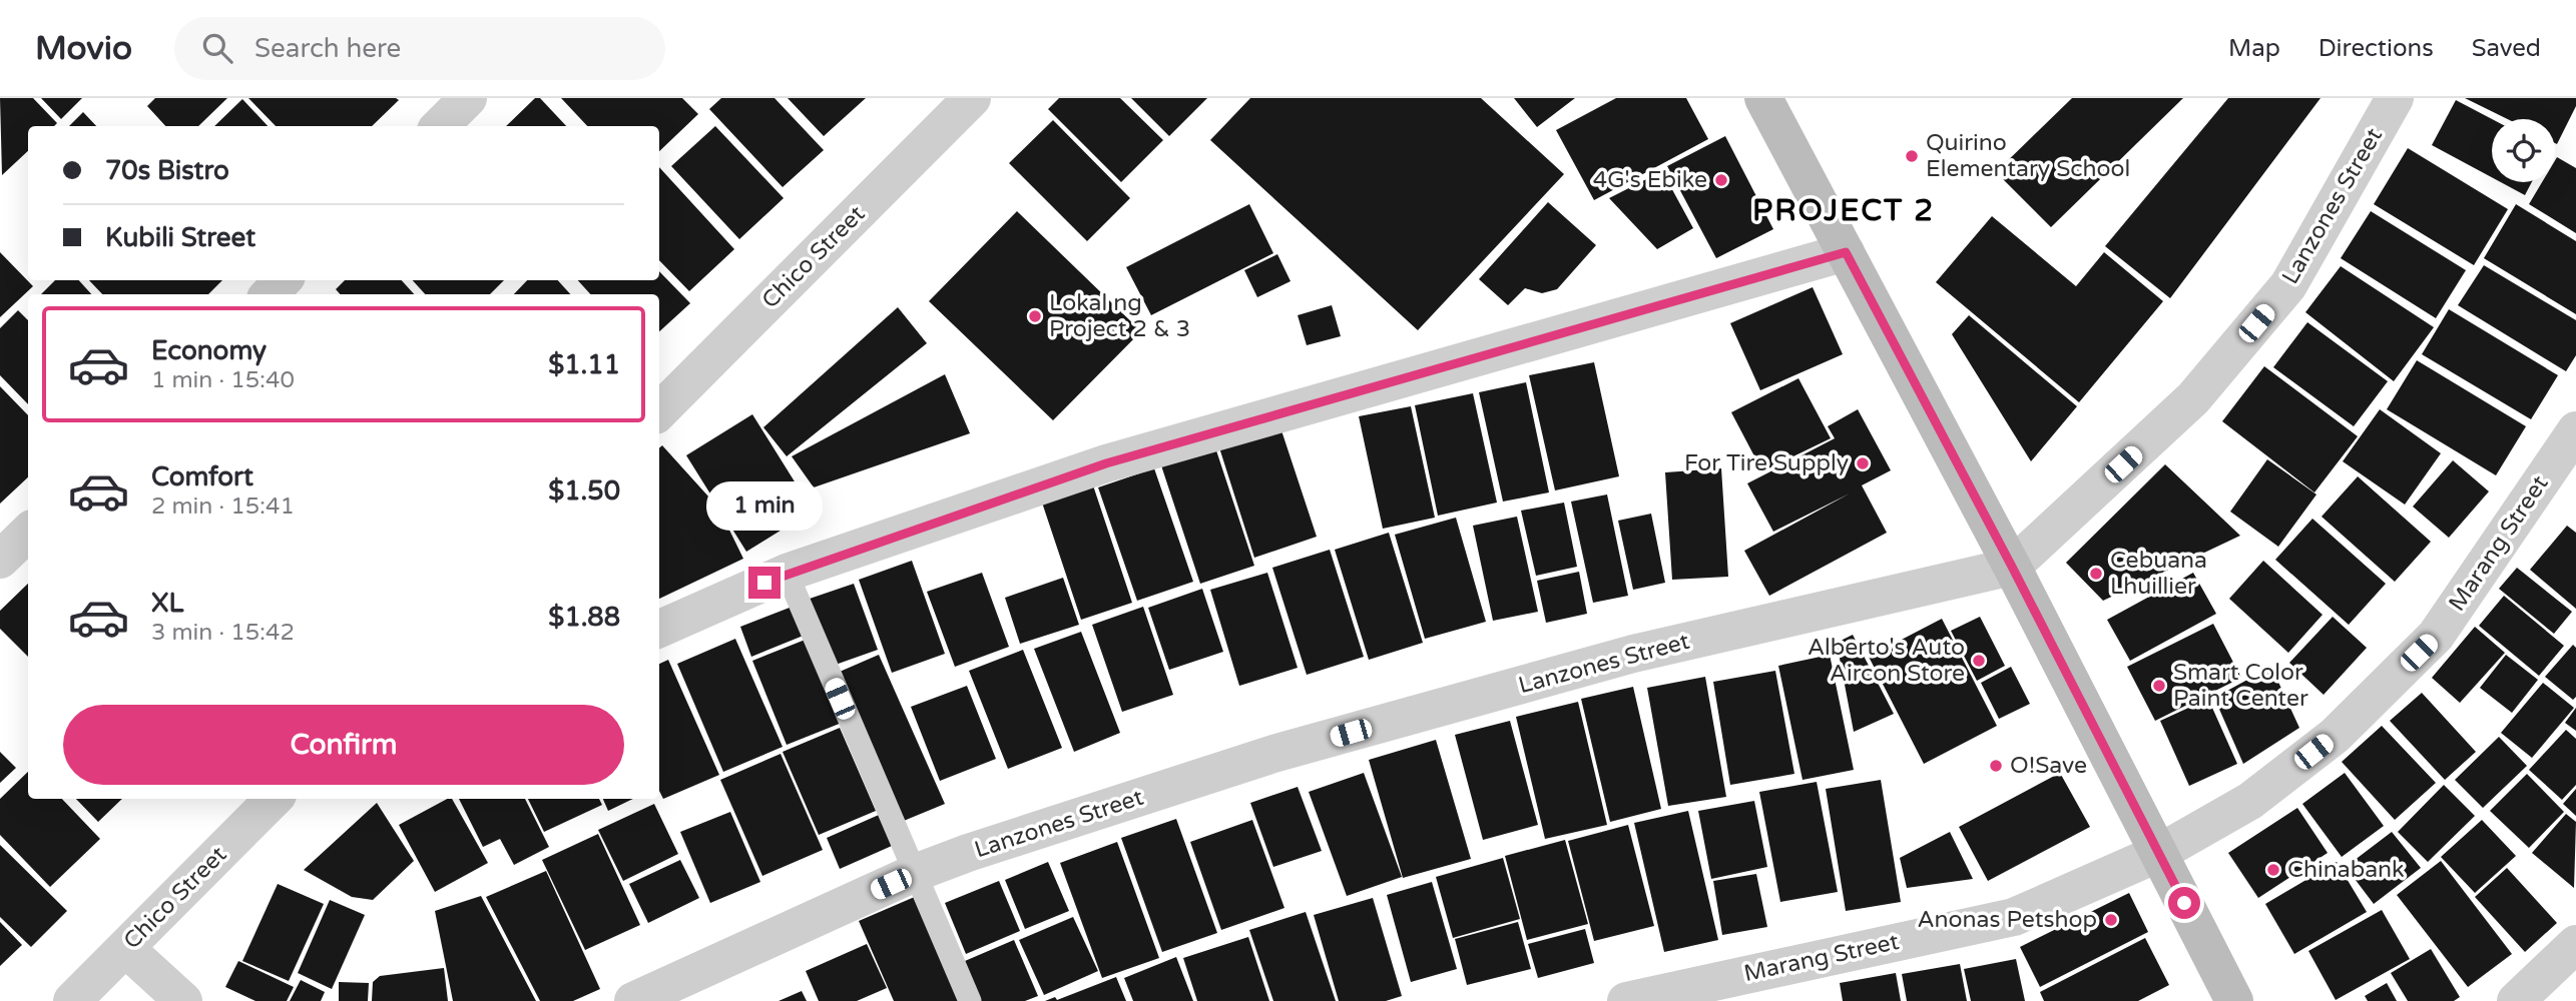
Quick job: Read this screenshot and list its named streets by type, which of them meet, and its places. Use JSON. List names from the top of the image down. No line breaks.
{"streets":{"street":["Lanzones Street","Chico Street","Marang Street"]},"districts":["PROJECT 2"],"places":["Quirino Elementary School","4G's Ebike","Lokal ng Project 2 & 3","For Tire Supply","Cebuana Lhuillier","Alberto's Auto Aircon Store","Smart Color Paint Center","O!Save","Chinabank","Anonas Petshop"],"page":{"header":"Movio","search":"Search here","nav":["Map","Directions","Saved"],"banner":["70s Bistro","Kubili Street"],"list":[{"name":"Economy","note":"1 min · 15:40","value":"$1.11"},{"name":"Comfort","note":"2 min · 15:41","value":"$1.50"},{"name":"XL","note":"3 min · 15:42","value":"$1.88"}],"bubble":"1 min","buttons":"Confirm"}}
